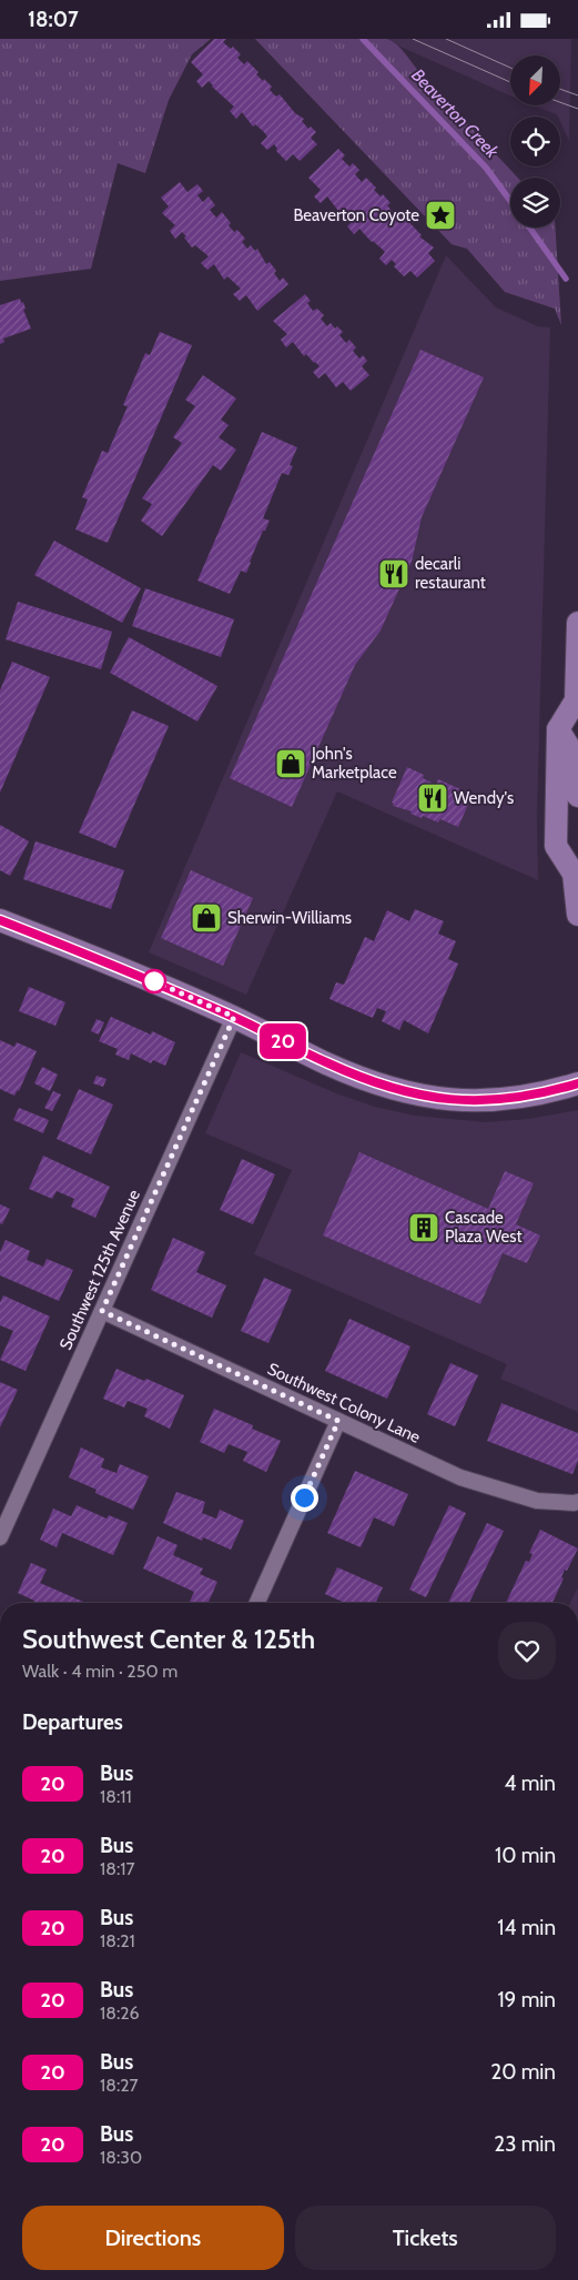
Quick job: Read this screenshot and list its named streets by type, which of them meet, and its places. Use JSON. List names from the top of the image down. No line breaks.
{"streets":{"street":["Southwest 125th Avenue","Southwest Colony Lane"]},"crossings":[["Southwest 125th Avenue","Southwest Colony Lane"]],"water":["Beaverton Creek"],"places":{"place":["Beaverton Coyote"],"restaurant":["decarli restaurant","Wendy's"],"shop":["John's Marketplace","Sherwin-Williams"],"building":["Cascade Plaza West"]},"lines":["bus line 20"],"north":"bottom left","page":{"status":"18:07","on_map":"20","heading":[["Southwest Center & 125th","Walk · 4 min · 250 m"],"Departures"],"list":[{"mark":"20","name":"Bus","note":"18:11","value":"4 min"},{"mark":"20","name":"Bus","note":"18:17","value":"10 min"},{"mark":"20","name":"Bus","note":"18:21","value":"14 min"},{"mark":"20","name":"Bus","note":"18:26","value":"19 min"},{"mark":"20","name":"Bus","note":"18:27","value":"20 min"},{"mark":"20","name":"Bus","note":"18:30","value":"23 min"}],"buttons":["Directions","Tickets"]}}
